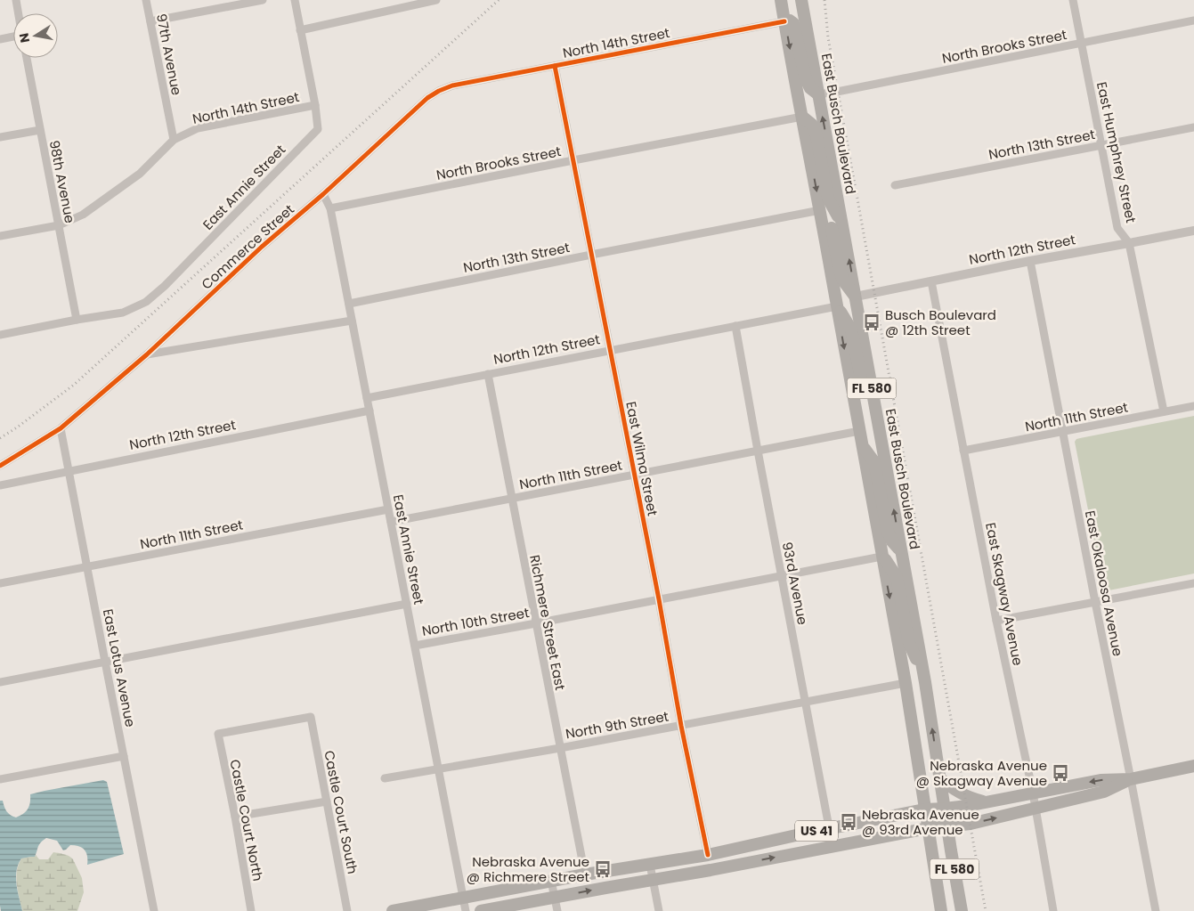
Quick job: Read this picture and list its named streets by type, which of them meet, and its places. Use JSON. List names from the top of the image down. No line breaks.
{"streets":{"main road":["East Busch Boulevard","FL 580","US 41"],"street":["North 14th Street","North Brooks Street","97th Avenue","North 13th Street","East Humphrey Street","98th Avenue","East Annie Street","Commerce Street","North 12th Street","North 11th Street","East Wilma Street","93rd Avenue","East Okaloosa Avenue","East Skagway Avenue","North 10th Street","Richmere Street East","East Lotus Avenue","North 9th Street","Castle Court South","Castle Court North"]},"crossings":[["North 14th Street","97th Avenue"],["North 14th Street","98th Avenue"],["North 14th Street","East Annie Street"],["North 14th Street","Commerce Street"],["North 14th Street","FL 580"],["North 14th Street","East Wilma Street"],["North Brooks Street","East Busch Boulevard"],["North Brooks Street","East Humphrey Street"],["North Brooks Street","East Annie Street"],["North Brooks Street","FL 580"],["North Brooks Street","East Wilma Street"],["East Busch Boulevard","North 12th Street"],["East Busch Boulevard","US 41"],["North 13th Street","East Humphrey Street"],["North 13th Street","East Annie Street"],["North 13th Street","FL 580"],["North 13th Street","East Wilma Street"],["East Humphrey Street","North 12th Street"],["East Humphrey Street","North 11th Street"],["98th Avenue","East Annie Street"],["East Annie Street","Commerce Street"],["East Annie Street","North 12th Street"],["East Annie Street","North 11th Street"],["East Annie Street","North 10th Street"],["East Annie Street","North 9th Street"],["East Annie Street","US 41"],["Commerce Street","East Lotus Avenue"],["North 12th Street","FL 580"],["North 12th Street","East Wilma Street"],["North 12th Street","93rd Avenue"],["North 12th Street","East Okaloosa Avenue"],["North 12th Street","East Skagway Avenue"],["North 12th Street","Richmere Street East"],["North 12th Street","East Lotus Avenue"],["FL 580","North 11th Street"],["FL 580","North 10th Street"],["FL 580","North 9th Street"],["FL 580","US 41"],["North 11th Street","East Wilma Street"],["North 11th Street","93rd Avenue"],["North 11th Street","East Okaloosa Avenue"],["North 11th Street","East Skagway Avenue"],["North 11th Street","Richmere Street East"],["North 11th Street","East Lotus Avenue"],["East Wilma Street","North 10th Street"],["East Wilma Street","North 9th Street"],["East Wilma Street","US 41"],["93rd Avenue","North 10th Street"],["93rd Avenue","North 9th Street"],["93rd Avenue","US 41"],["East Okaloosa Avenue","US 41"],["East Skagway Avenue","US 41"],["North 10th Street","Richmere Street East"],["Richmere Street East","North 9th Street"],["Richmere Street East","US 41"],["Castle Court South","Castle Court North"]],"places":{"bus stop":["Busch Boulevard @ 12th Street","Nebraska Avenue @ Skagway Avenue","Nebraska Avenue @ 93rd Avenue","Nebraska Avenue @ Richmere Street"]},"north":"left"}
